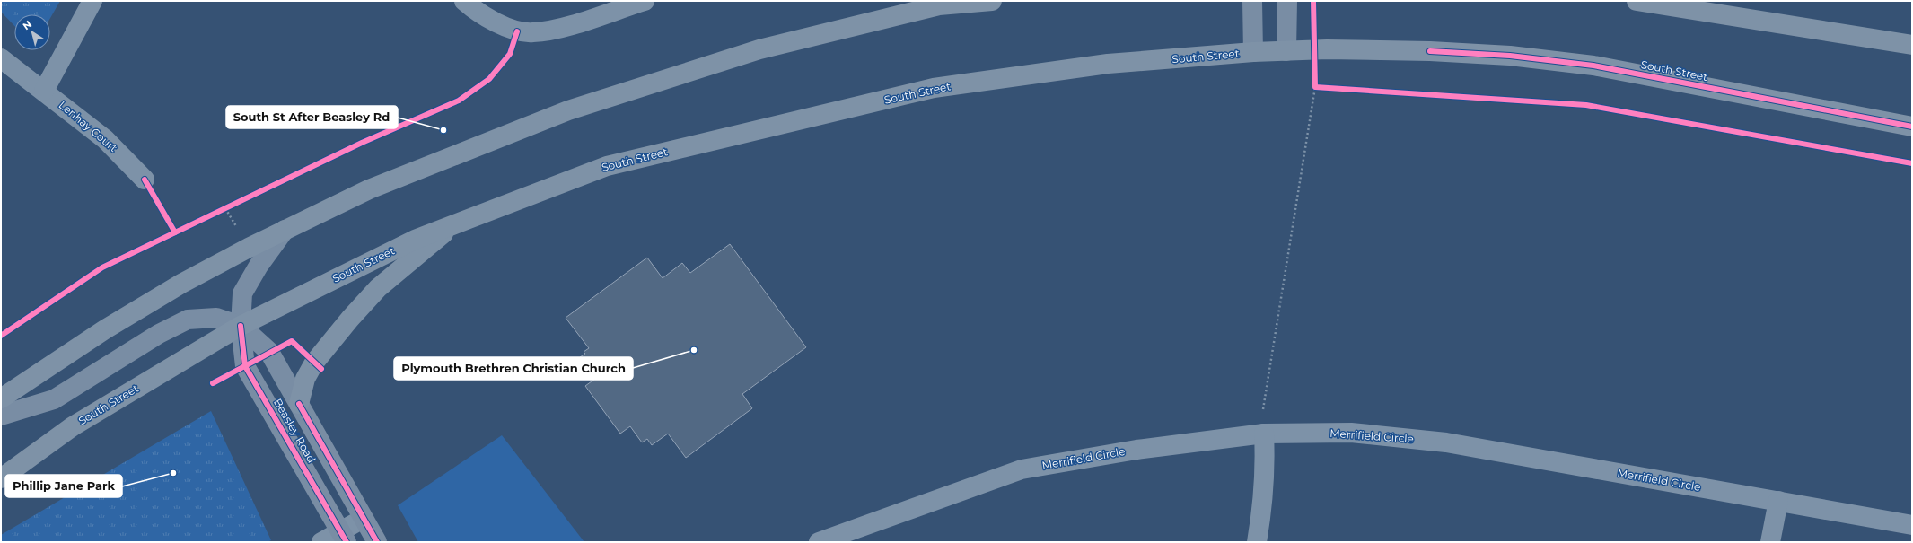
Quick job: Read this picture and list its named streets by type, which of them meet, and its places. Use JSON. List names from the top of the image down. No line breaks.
{"streets":{"highway":["South Street"],"main road":["Beasley Road"],"street":["Lenhay Court","Merrifield Circle"]},"crossings":[["South Street","Beasley Road"]],"places":["South St After Beasley Rd","Plymouth Brethren Christian Church","Phillip Jane Park"],"north":"top left"}
